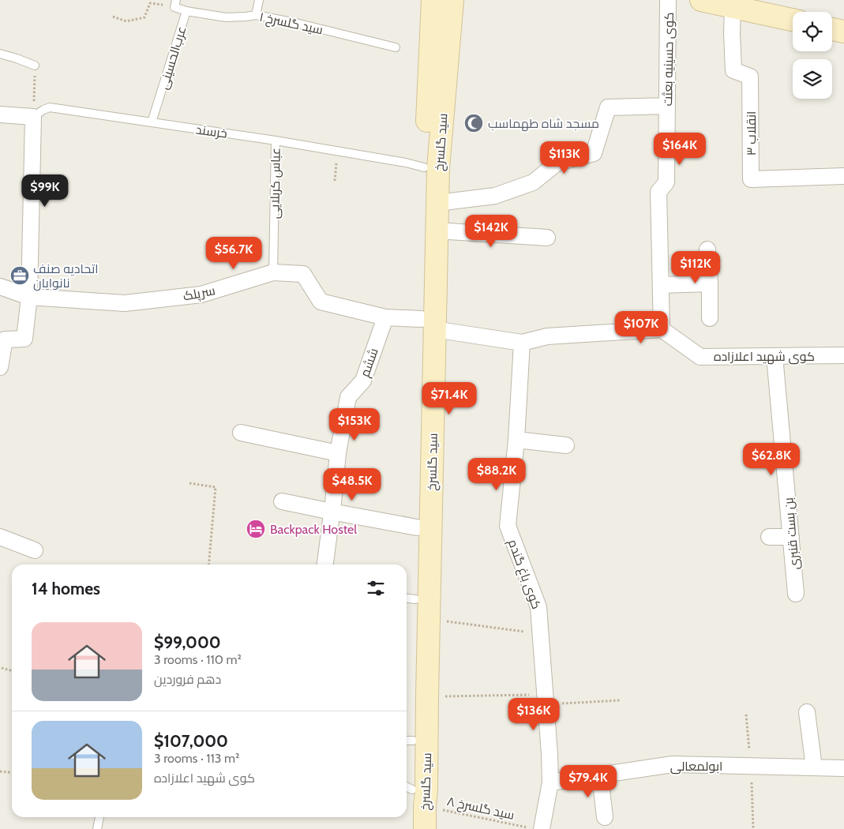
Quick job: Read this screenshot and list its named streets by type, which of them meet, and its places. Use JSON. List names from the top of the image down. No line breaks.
{"streets":{"main road":["سید گلسرخ"],"street":["کوی حسینیه بعثت","انقلاب ۳","سرپلک","کوی شهید اعلازاده","ششم","بن بست قنبری","کوی باغ گندم","ابولمعالی"],"lane":["سید گلسرخ ۱","عرب‌الحسینی","خرسند","عباس کربلایی"],"path":["سید گلسرخ ۸"]},"crossings":[["سید گلسرخ ۱","عرب‌الحسینی"],["عرب‌الحسینی","خرسند"],["کوی حسینیه بعثت","کوی شهید اعلازاده"],["خرسند","سید گلسرخ"],["خرسند","عباس کربلایی"],["سید گلسرخ","سرپلک"],["سید گلسرخ","سید گلسرخ ۸"],["عباس کربلایی","سرپلک"],["سرپلک","ششم"],["کوی شهید اعلازاده","بن بست قنبری"],["کوی باغ گندم","ابولمعالی"]],"places":{"mosque":["مسجد شاه طهماسب"],"office":["اتحادیه صنف نانوایان"],"hotel":["Backpack Hostel"]},"page":{"price":["$164K","$113K","$99K","$142K","$56.7K","$112K","$107K","$71.4K","$153K","$62.8K","$88.2K","$48.5K","$136K","$79.4K"],"heading":"14 homes","list":[{"name":"$99,000","note":"3 rooms · 110 m² · دهم فروردین"},{"name":"$107,000","note":"3 rooms · 113 m² · کوی شهید اعلازاده"}]}}
